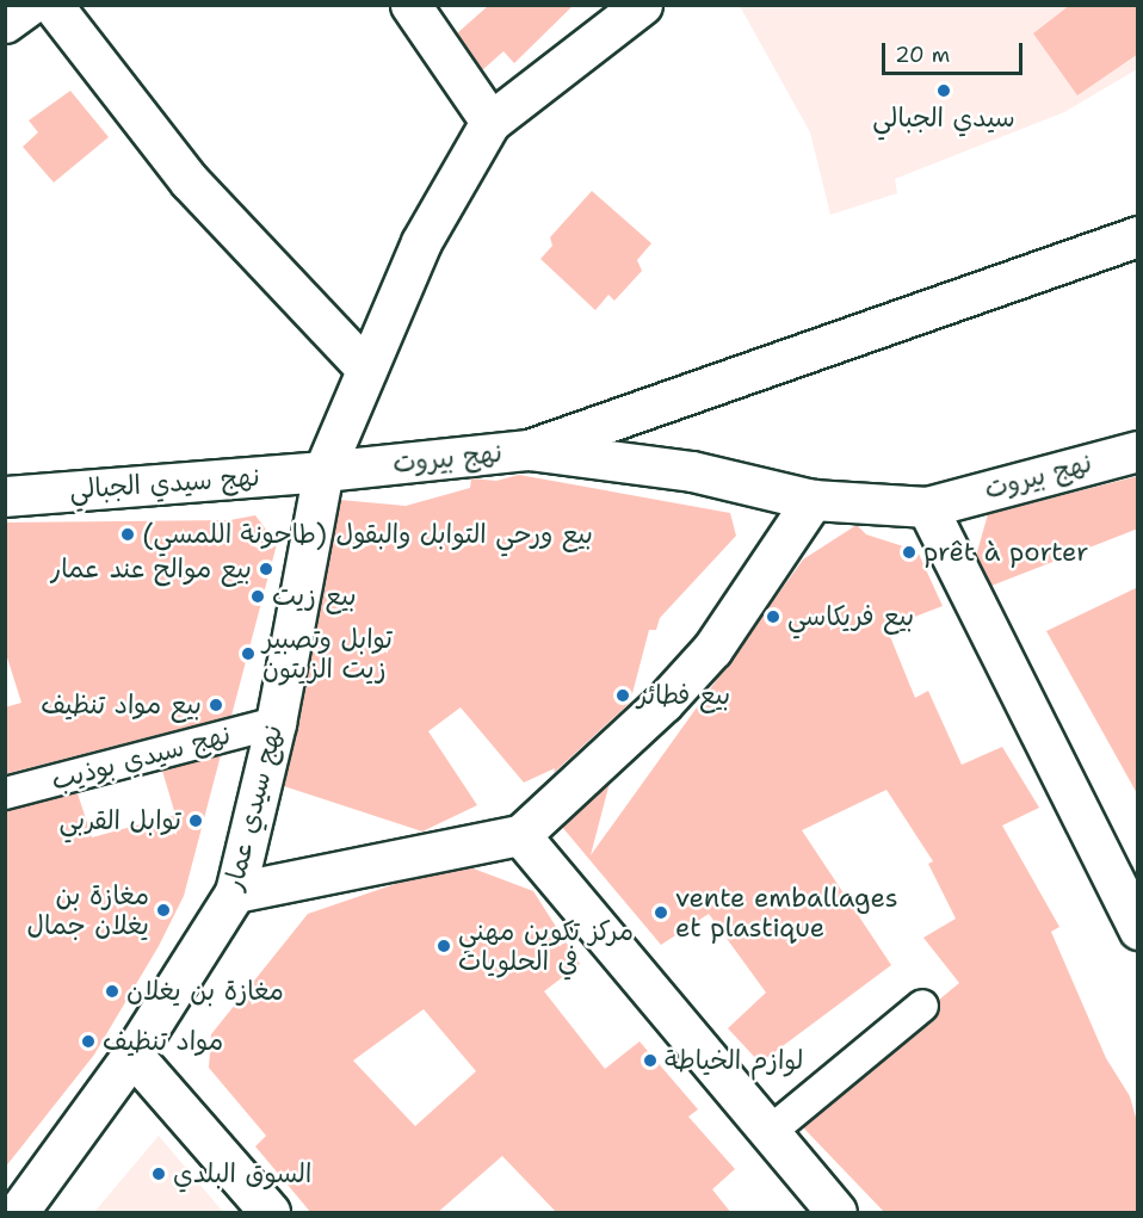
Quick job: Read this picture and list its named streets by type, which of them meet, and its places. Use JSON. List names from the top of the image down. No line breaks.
{"streets":{"street":["نهج بيروت","نهج سيدي الجبالي","نهج سيدي بوذيب","نهج سيدي عمار"]},"crossings":[["نهج بيروت","نهج سيدي الجبالي"],["نهج بيروت","نهج سيدي عمار"],["نهج سيدي الجبالي","نهج سيدي عمار"],["نهج سيدي بوذيب","نهج سيدي عمار"]],"places":["سيدي الجبالي","بيع ورحي التوابل والبقول (طاحونة اللمسي)","prêt à porter","بيع موالح عند عمار","بيع زيت","بيع فريكاسي","توابل وتصبير زيت الزيتون","بيع فطائر","بيع مواد تنظيف","توابل القربي","مغازة بن يغلان جمال","vente emballages et plastique","مركز تكوين مهني في الحلويات","مغازة بن يغلان","مواد تنظيف","لوازم الخياطة","السوق البلدي"],"scale_bar":"20 m"}
